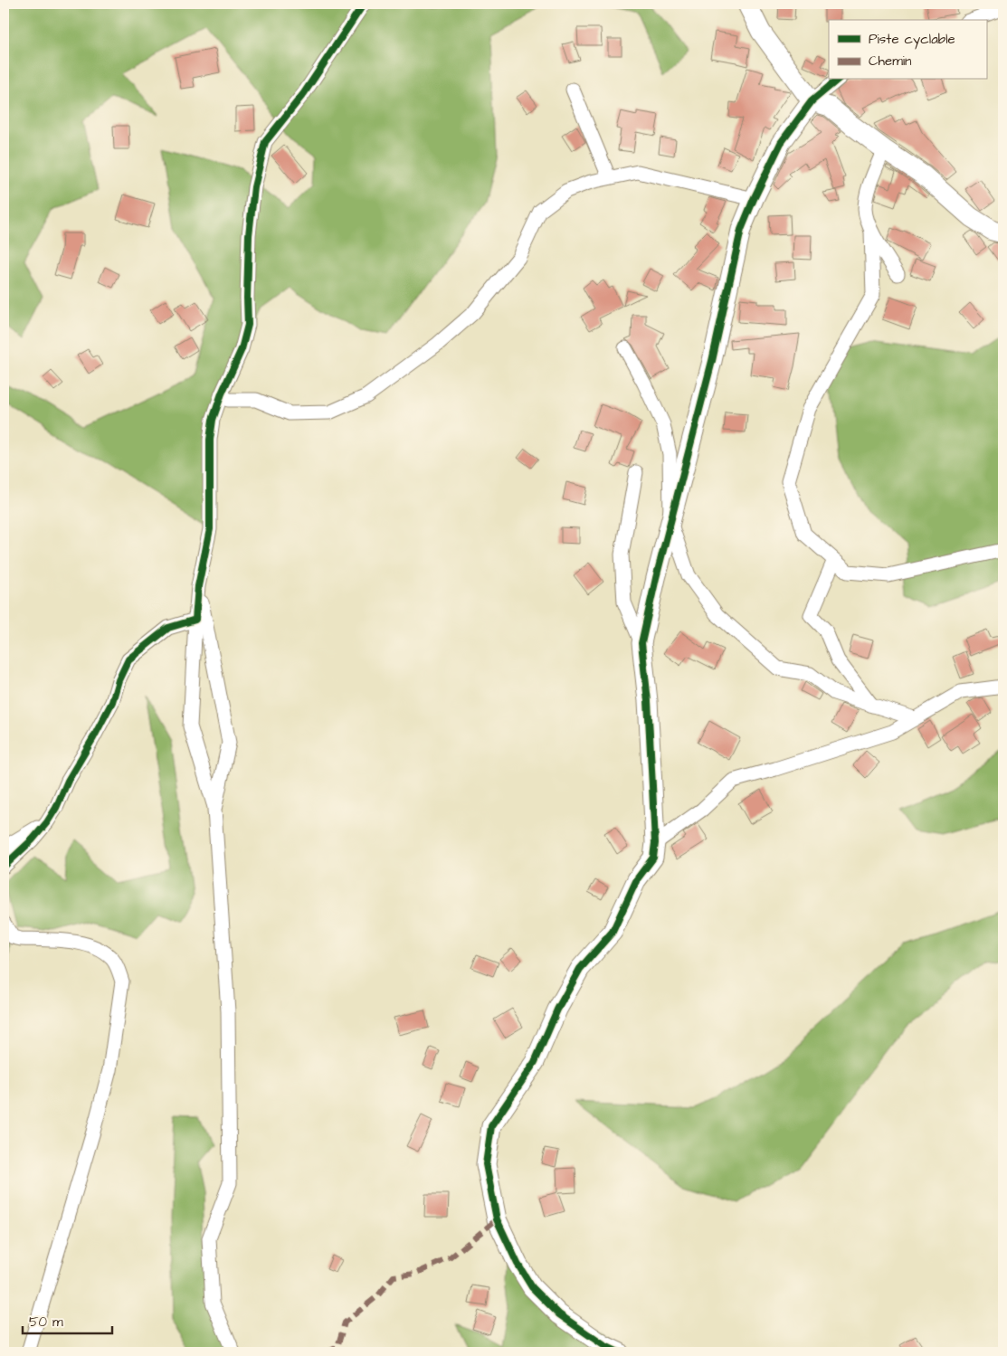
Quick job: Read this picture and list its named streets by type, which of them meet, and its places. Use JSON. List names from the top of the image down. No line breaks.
{"legend":["Piste cyclable","Chemin"],"scale_bar":"50 m"}
